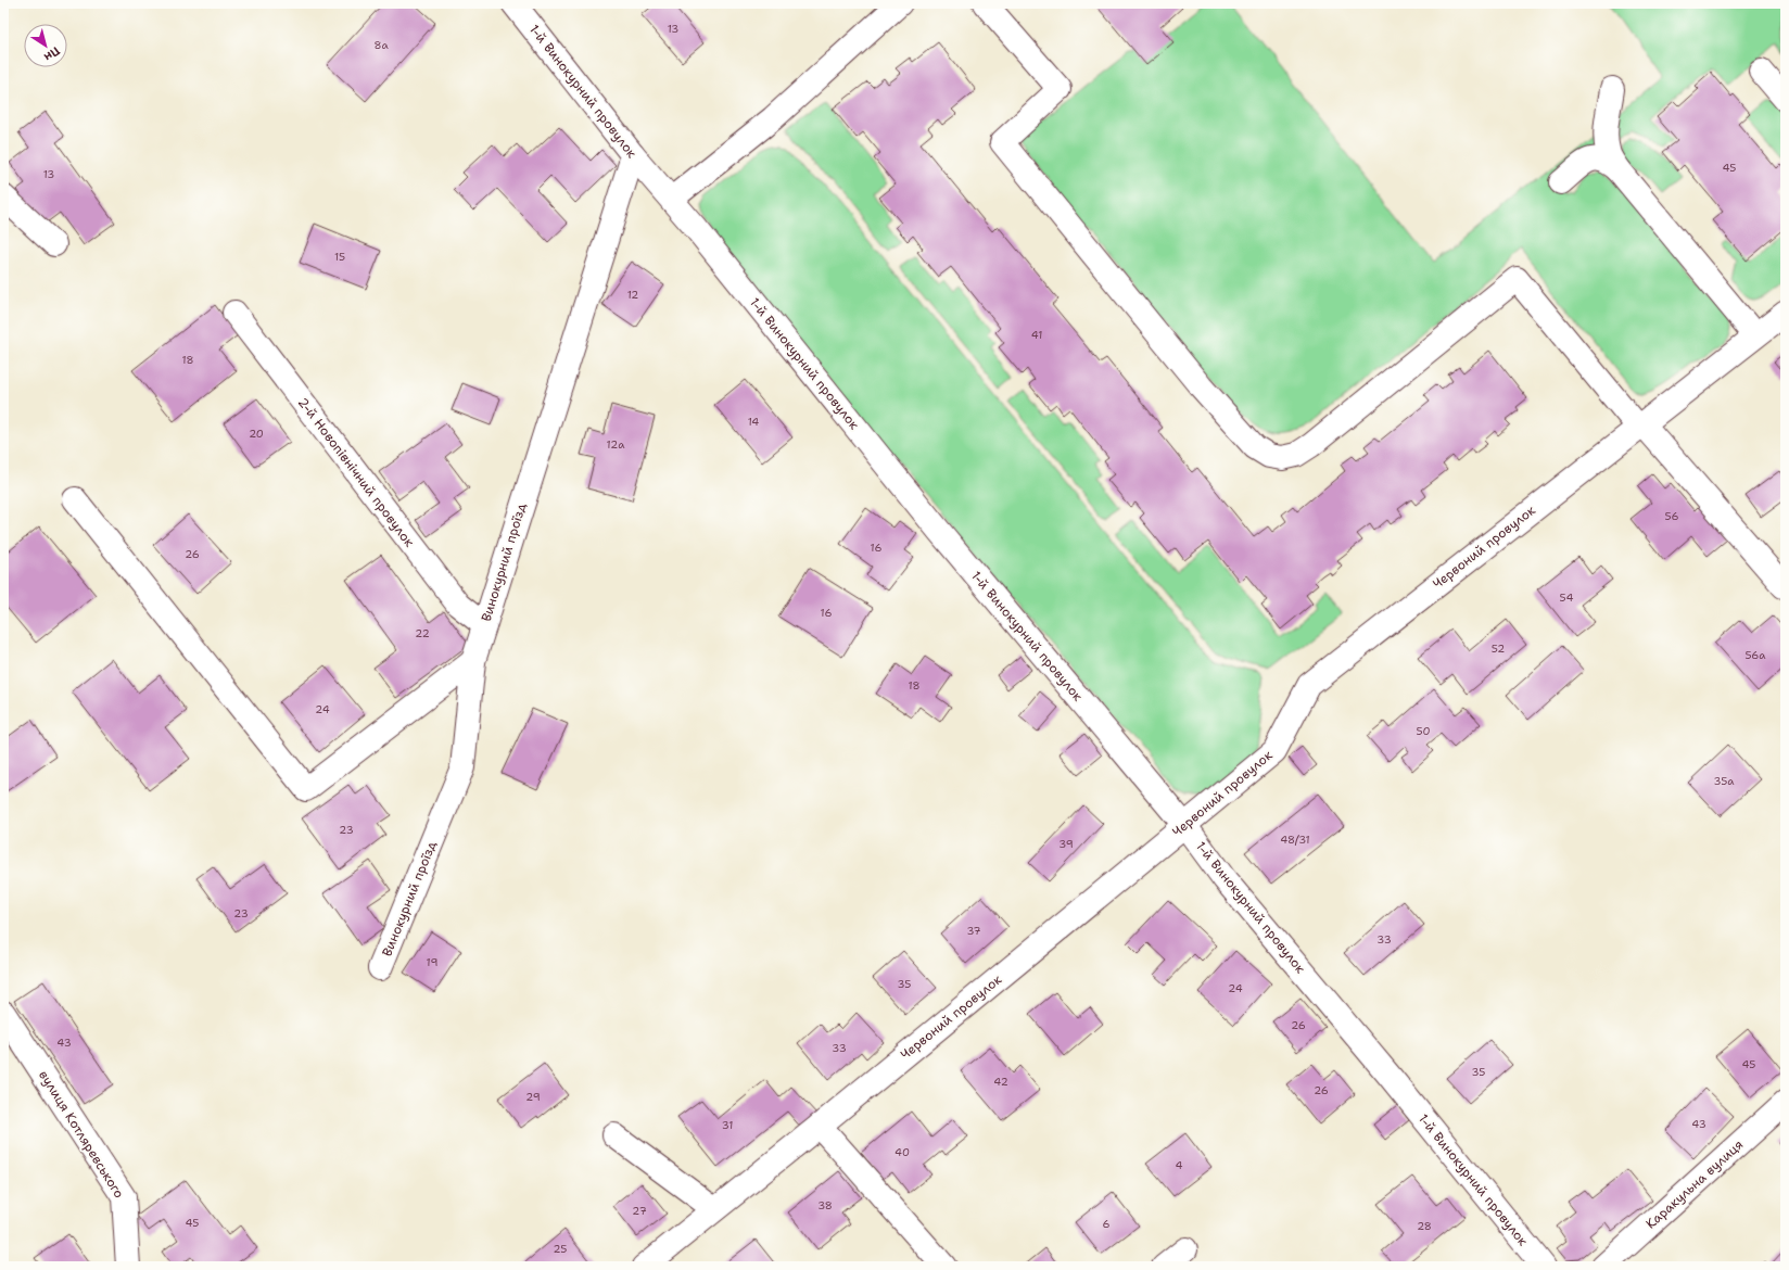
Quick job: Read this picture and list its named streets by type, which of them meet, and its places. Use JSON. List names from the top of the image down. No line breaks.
{"streets":{"street":["1-й Винокурний провулок","2-й Новопівнічний провулок","Червоний провулок","Винокурний проїзд","вулиця Котляревського","Каракульна вулиця"]},"crossings":[["1-й Винокурний провулок","Червоний провулок"],["1-й Винокурний провулок","Винокурний проїзд"],["2-й Новопівнічний провулок","Винокурний проїзд"]],"house_numbers":["13","8а","45","13","15","12","41","18","14","20","12а","56","16","26","54","16","22","52","56а","18","24","50","35а","23","48/31","39","23","37","33","19","35","24","26","43","33","45","35","42","26","29","43","31","40","4","38","27","45","6","28","25"],"north":"bottom right"}
